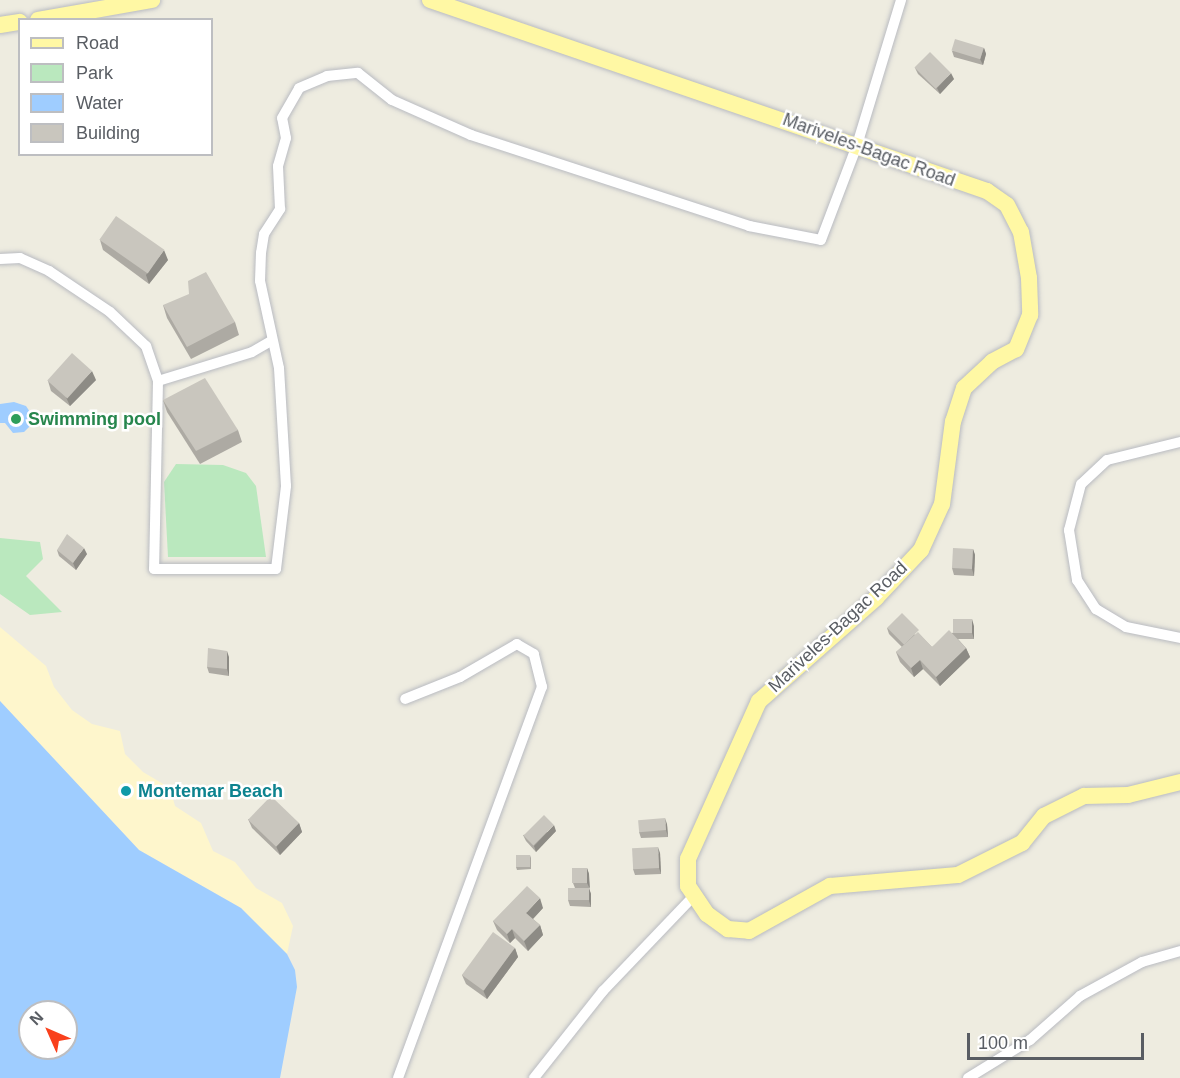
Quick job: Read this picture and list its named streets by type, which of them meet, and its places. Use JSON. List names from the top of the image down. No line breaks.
{"streets":{"main road":["Mariveles-Bagac Road"]},"places":["Swimming pool","Montemar Beach"],"legend":["Road","Park","Water","Building"],"scale_bar":"100 m","north":"top left"}
